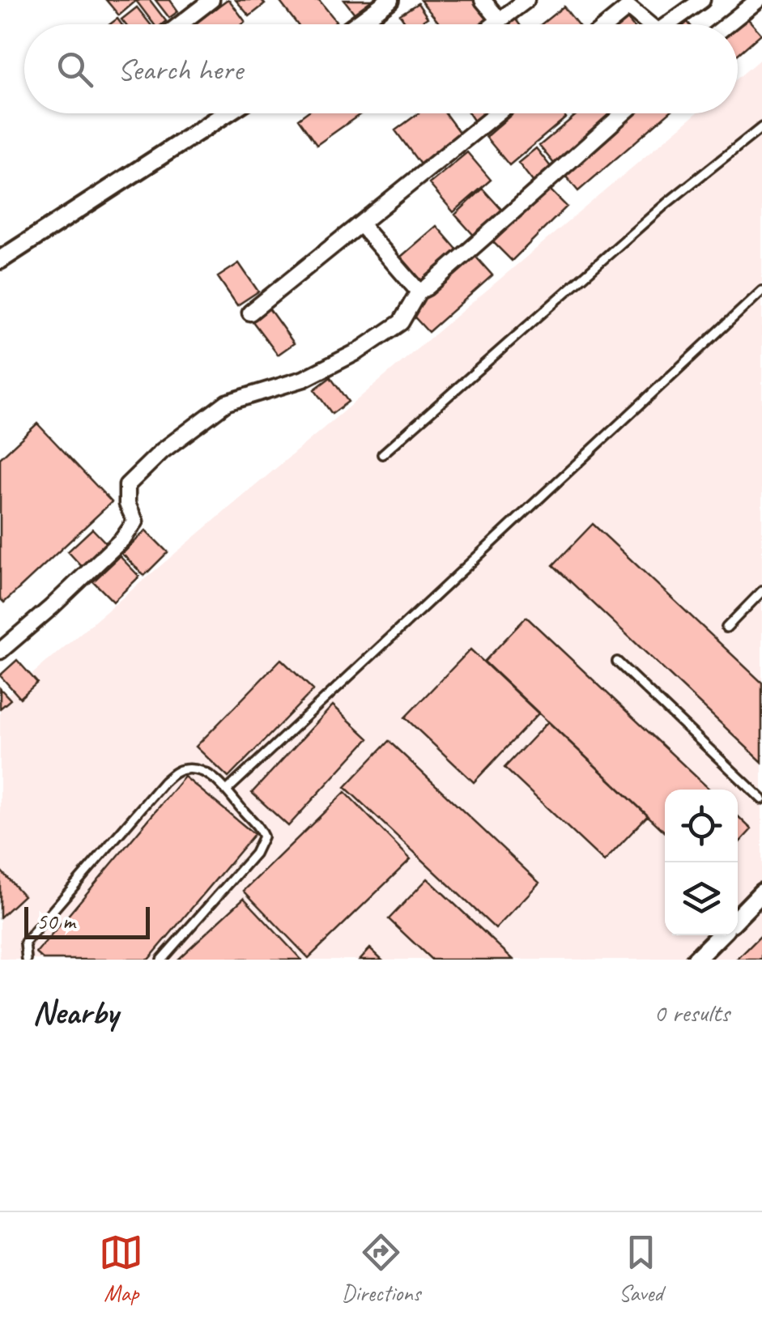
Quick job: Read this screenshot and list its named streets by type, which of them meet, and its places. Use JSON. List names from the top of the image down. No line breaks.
{"scale_bar":"50 m","page":{"search":"Search here","scale":"50 m","heading":["Nearby","0 results"],"nav":["Map","Directions","Saved"]}}
